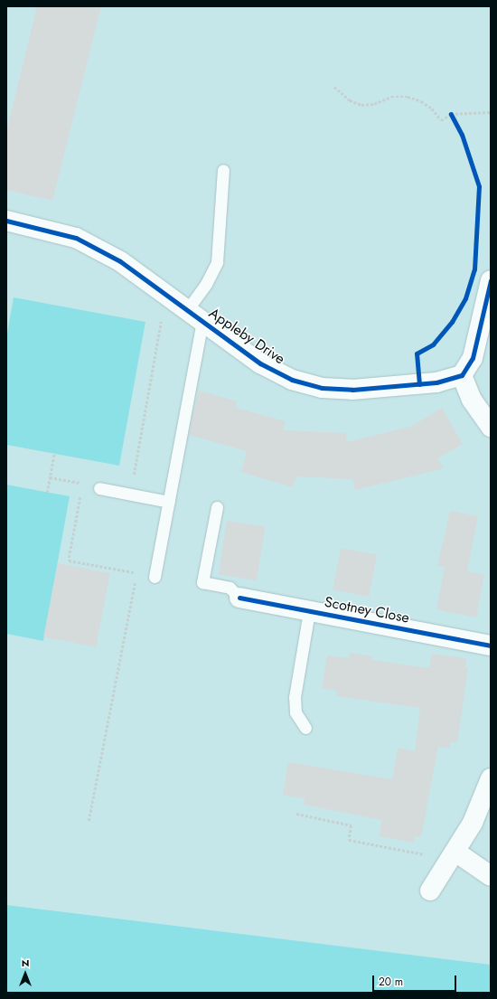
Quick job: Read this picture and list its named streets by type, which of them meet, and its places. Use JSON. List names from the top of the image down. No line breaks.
{"streets":{"street":["Appleby Drive","Scotney Close"]},"scale_bar":"20 m","north":"top"}
